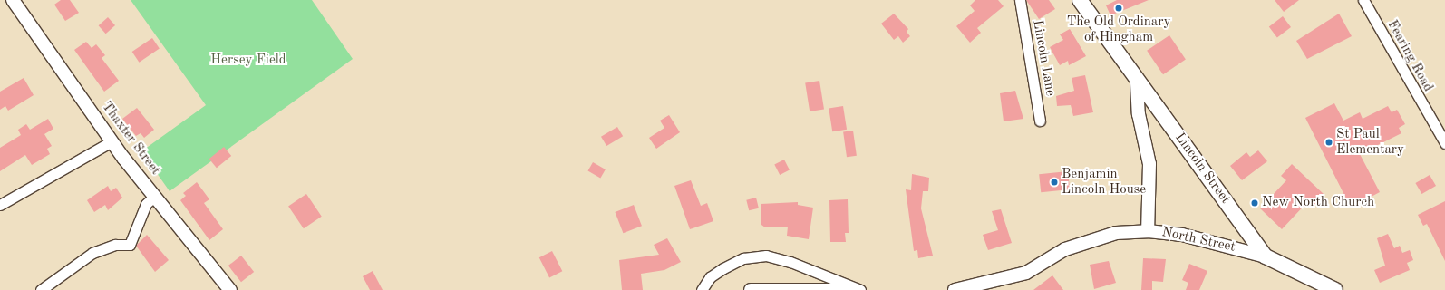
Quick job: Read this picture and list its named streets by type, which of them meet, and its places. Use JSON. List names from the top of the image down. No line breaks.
{"streets":{"main road":["Lincoln Street","North Street"],"street":["Fearing Road","Lincoln Lane","Thaxter Street"]},"crossings":[["Lincoln Street","North Street"]],"parks":["Hersey Field"],"places":["The Old Ordinary of Hingham","St Paul Elementary","Benjamin Lincoln House","New North Church"]}
